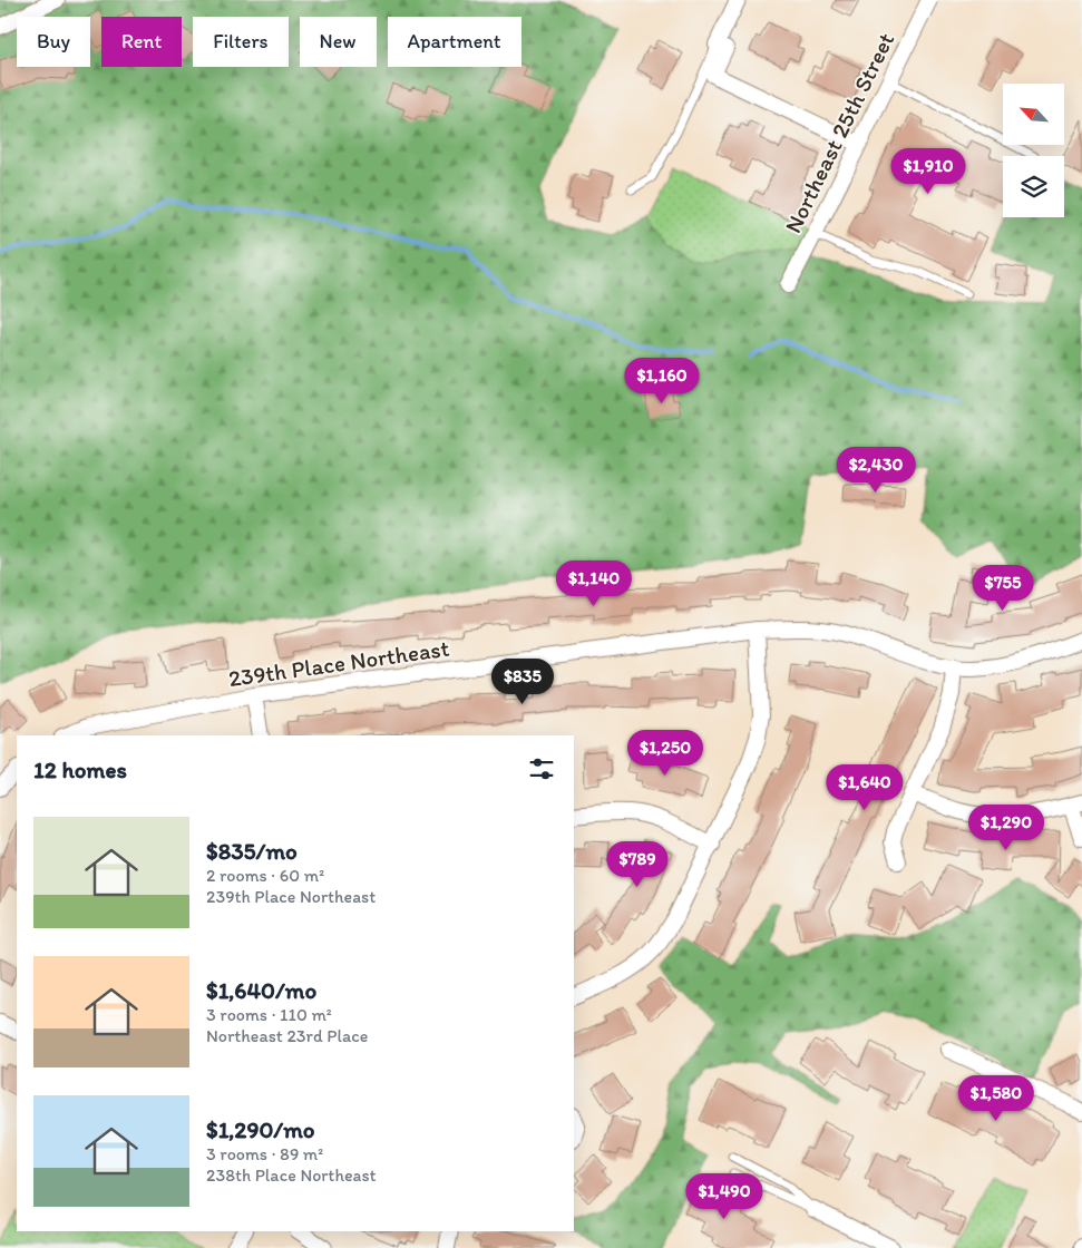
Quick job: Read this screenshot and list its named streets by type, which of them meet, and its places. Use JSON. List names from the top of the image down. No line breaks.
{"streets":{"street":["Northeast 25th Street","239th Place Northeast"]},"north":"top left","page":{"chip":["Buy","Rent","Filters","New","Apartment"],"price":["$1,910","$1,160","$2,430","$1,140","$755","$835","$1,250","$1,640","$1,290","$789","$1,580","$1,490"],"heading":"12 homes","list":[{"name":"$835/mo","note":"2 rooms · 60 m² · 239th Place Northeast"},{"name":"$1,640/mo","note":"3 rooms · 110 m² · Northeast 23rd Place"},{"name":"$1,290/mo","note":"3 rooms · 89 m² · 238th Place Northeast"}]}}
